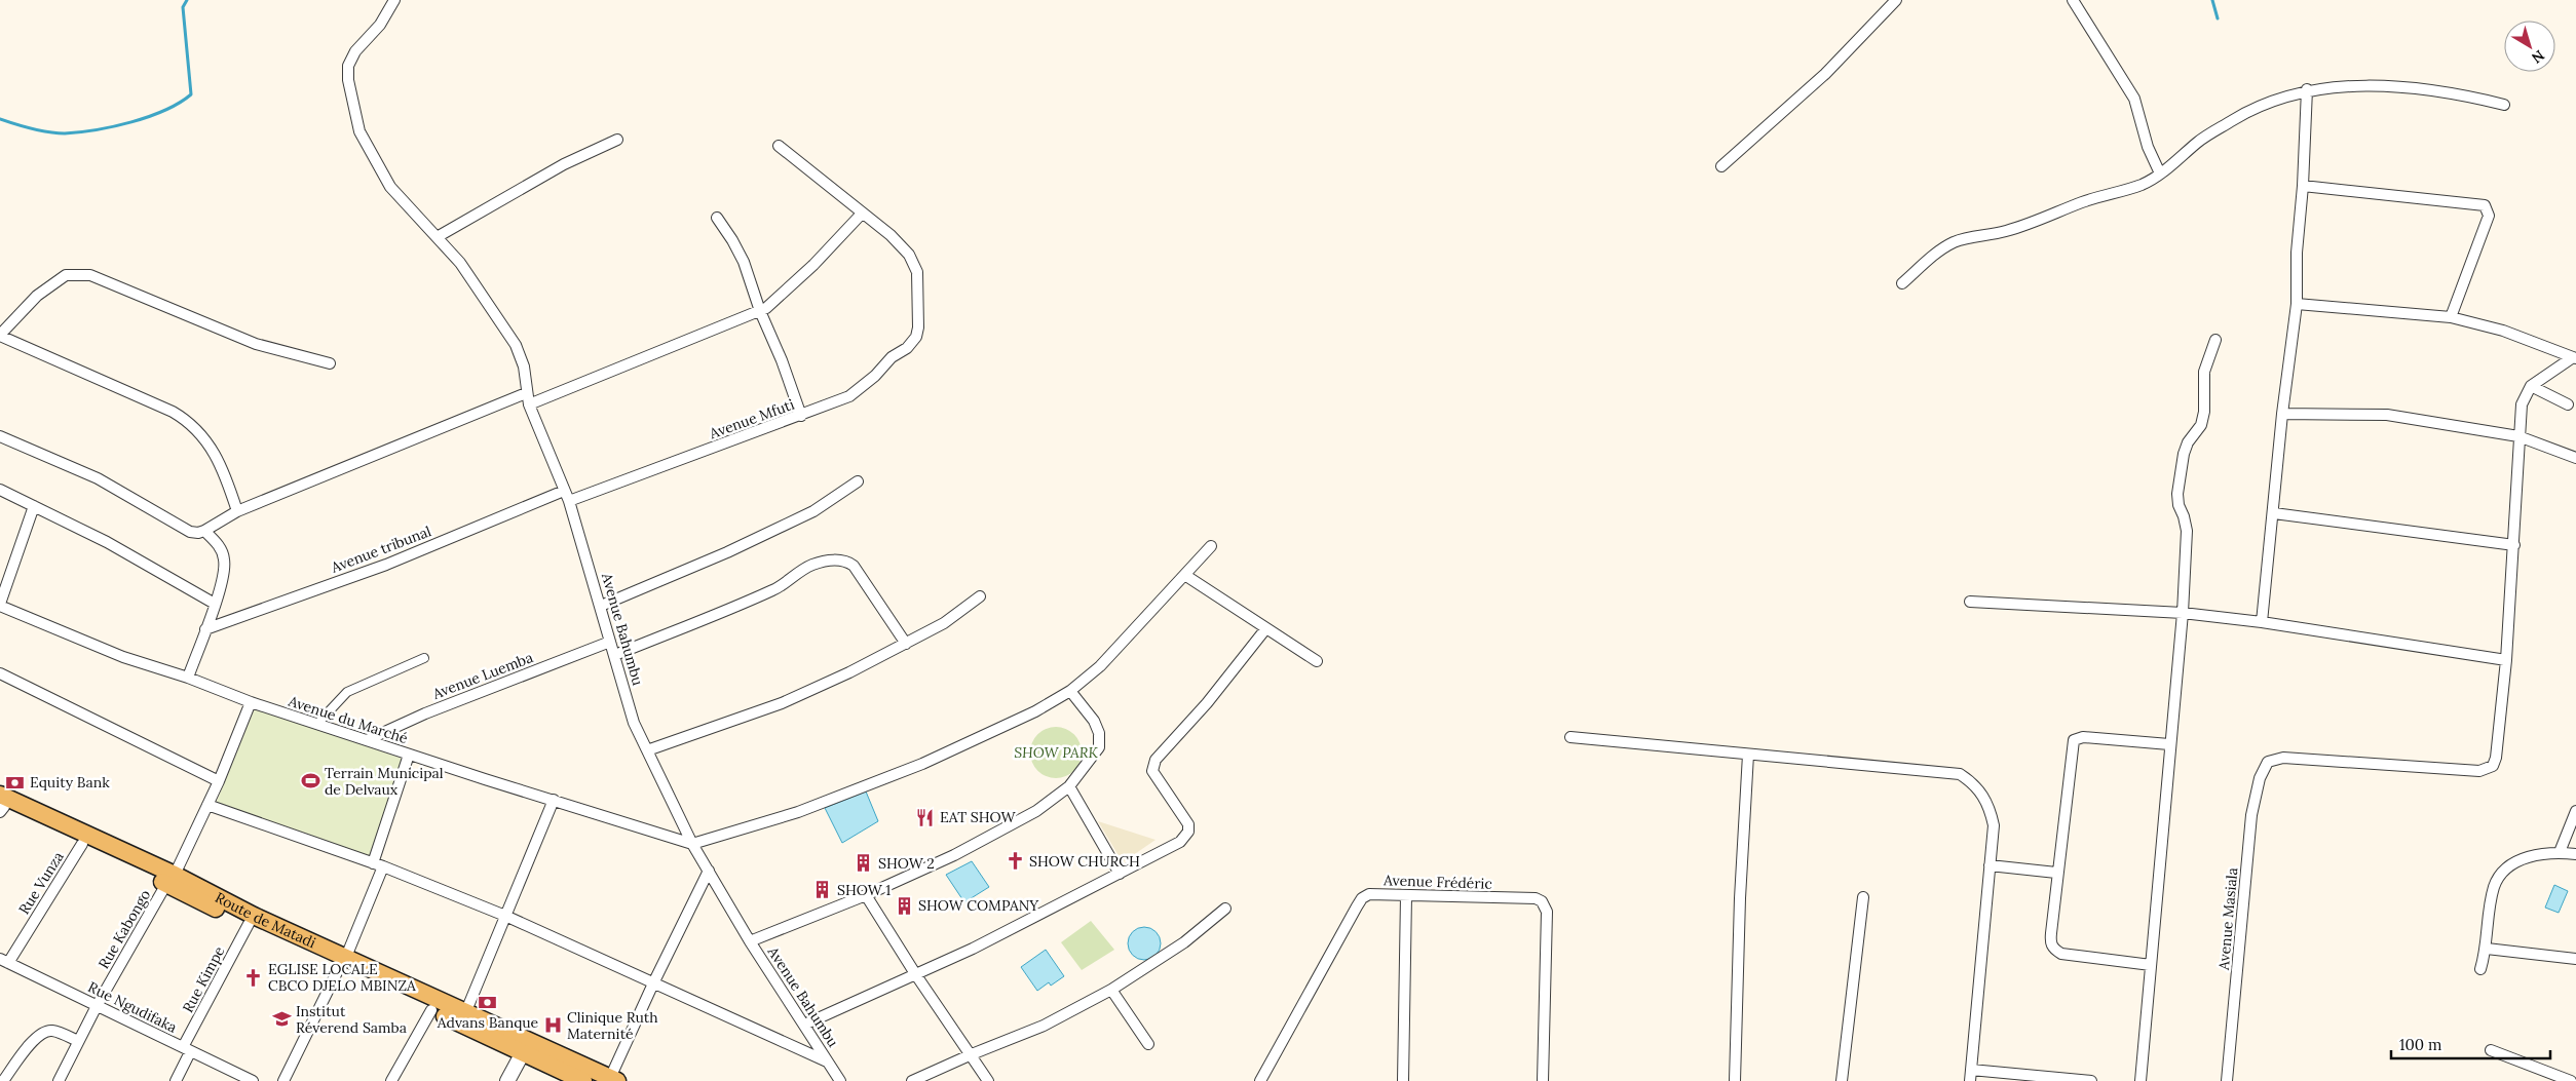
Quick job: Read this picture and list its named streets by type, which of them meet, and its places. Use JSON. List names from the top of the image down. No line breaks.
{"streets":{"main road":["Route de Matadi"],"street":["Avenue Mfuti","Avenue tribunal","Avenue Bahumbu","Avenue Luemba","Avenue du Marché","Avenue Frédéric","Rue Vunza","Avenue Masiala","Rue Kabongo","Rue Kimpe","Rue Ngudifaka"]},"crossings":[["Avenue Mfuti","Avenue tribunal"],["Avenue Mfuti","Avenue Bahumbu"],["Avenue tribunal","Avenue Bahumbu"],["Avenue Bahumbu","Avenue Luemba"],["Avenue Bahumbu","Avenue du Marché"],["Avenue Luemba","Avenue du Marché"],["Avenue du Marché","Rue Kabongo"],["Rue Vunza","Route de Matadi"],["Rue Vunza","Rue Ngudifaka"],["Route de Matadi","Rue Kabongo"],["Route de Matadi","Rue Kimpe"],["Rue Kabongo","Rue Ngudifaka"],["Rue Kimpe","Rue Ngudifaka"]],"parks":["SHOW PARK"],"places":{"sports":["Terrain Municipal de Delvaux"],"bank":["Equity Bank","Advans Banque"],"restaurant":["EAT SHOW"],"church":["SHOW CHURCH","EGLISE LOCALE CBCO DJELO MBINZA"],"building":["SHOW 2","SHOW 1","SHOW COMPANY"],"school or university":["Institut Réverend Samba"],"hospital":["Clinique Ruth Maternité"]},"scale_bar":"100 m","north":"bottom right"}
